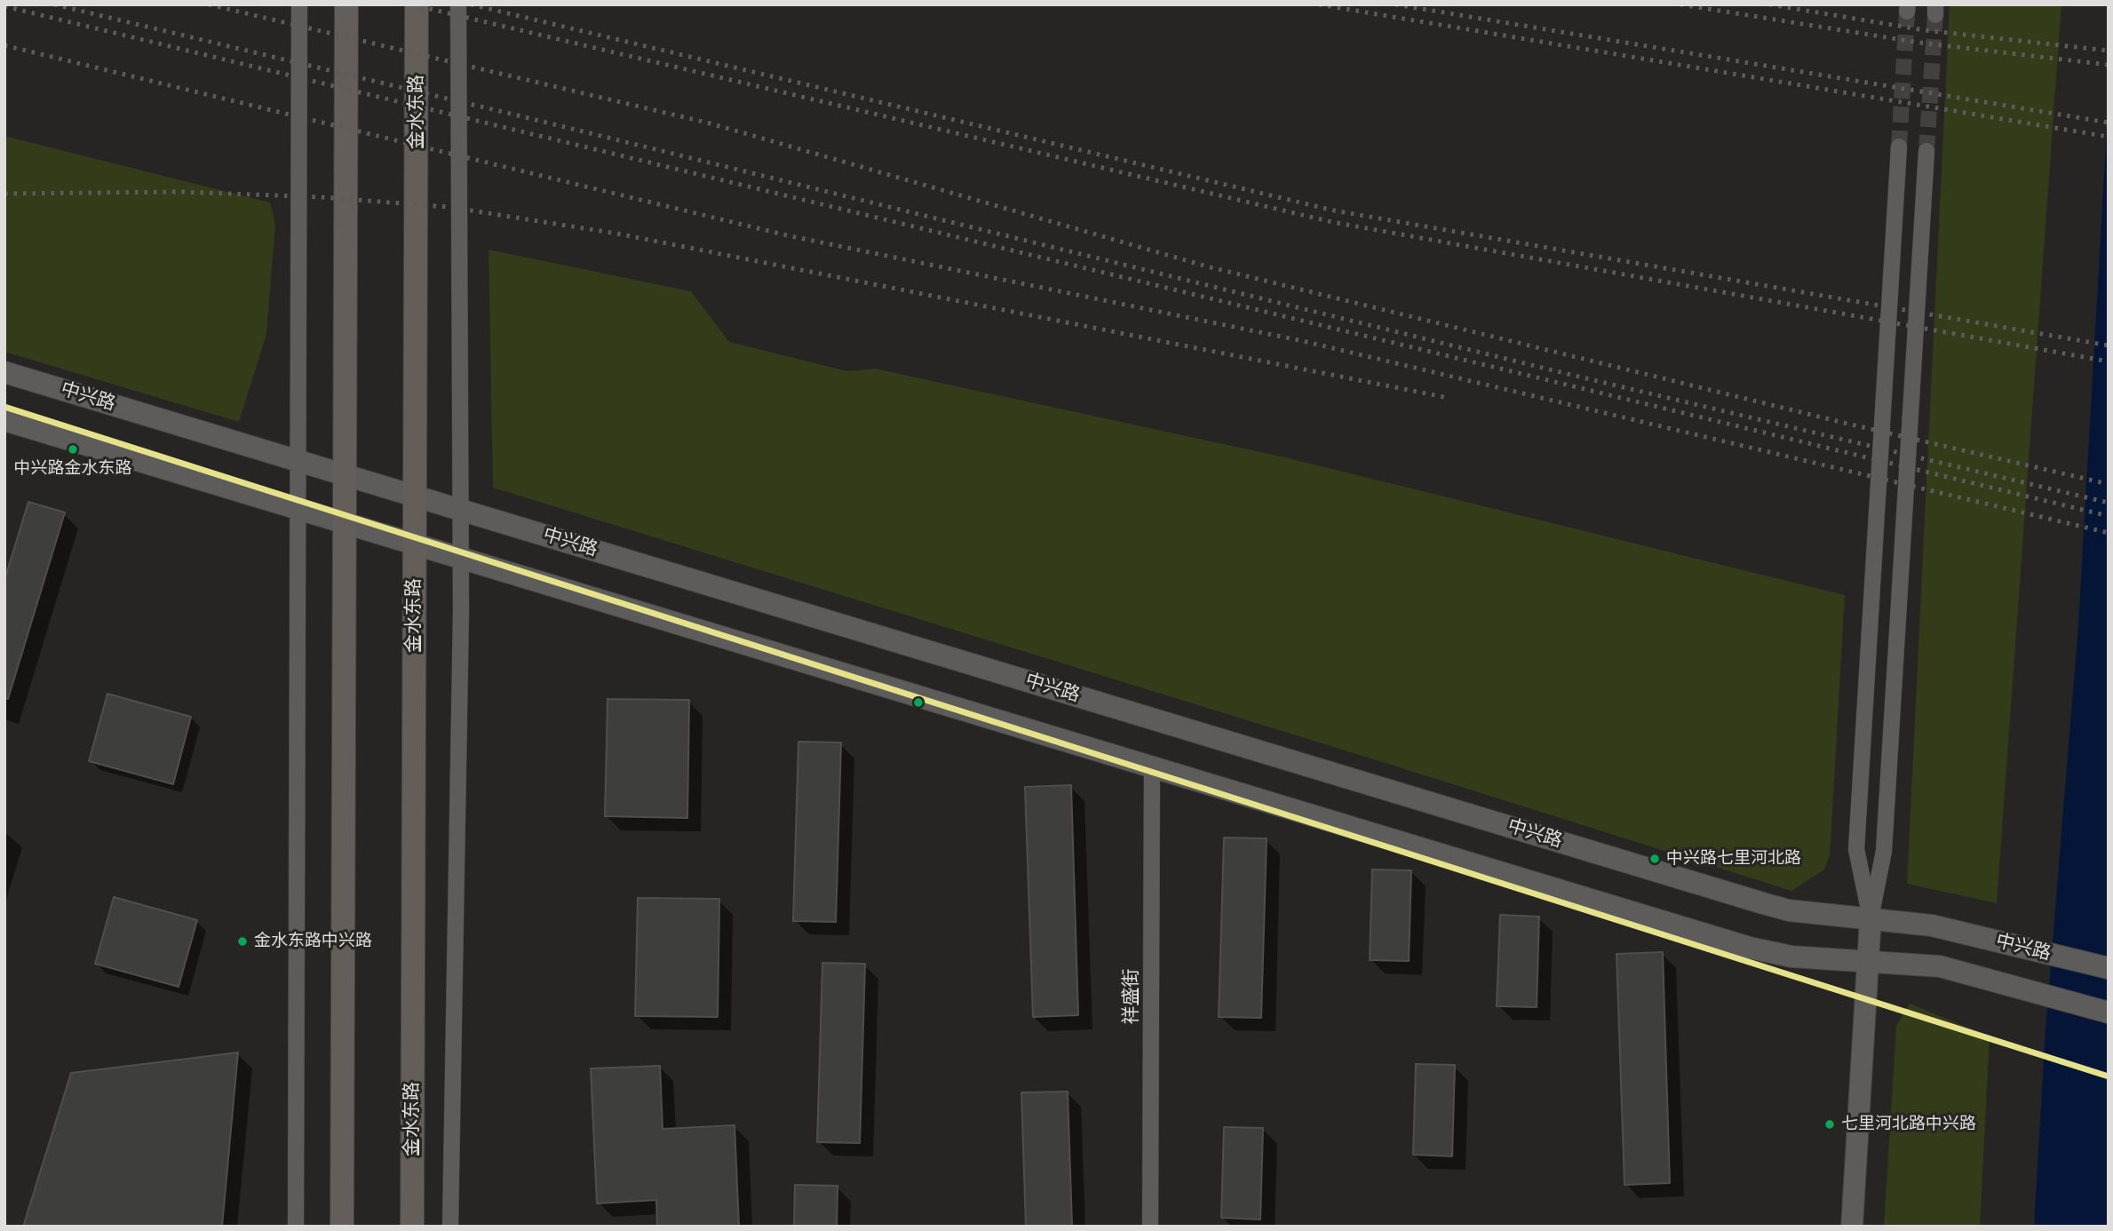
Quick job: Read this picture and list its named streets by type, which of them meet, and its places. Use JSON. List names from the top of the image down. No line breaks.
{"streets":{"main road":["金水东路"],"street":["中兴路","祥盛街"]},"crossings":[["金水东路","中兴路"]],"places":["中兴路金水东路","中兴路七里河北路","金水东路中兴路","七里河北路中兴路"]}
